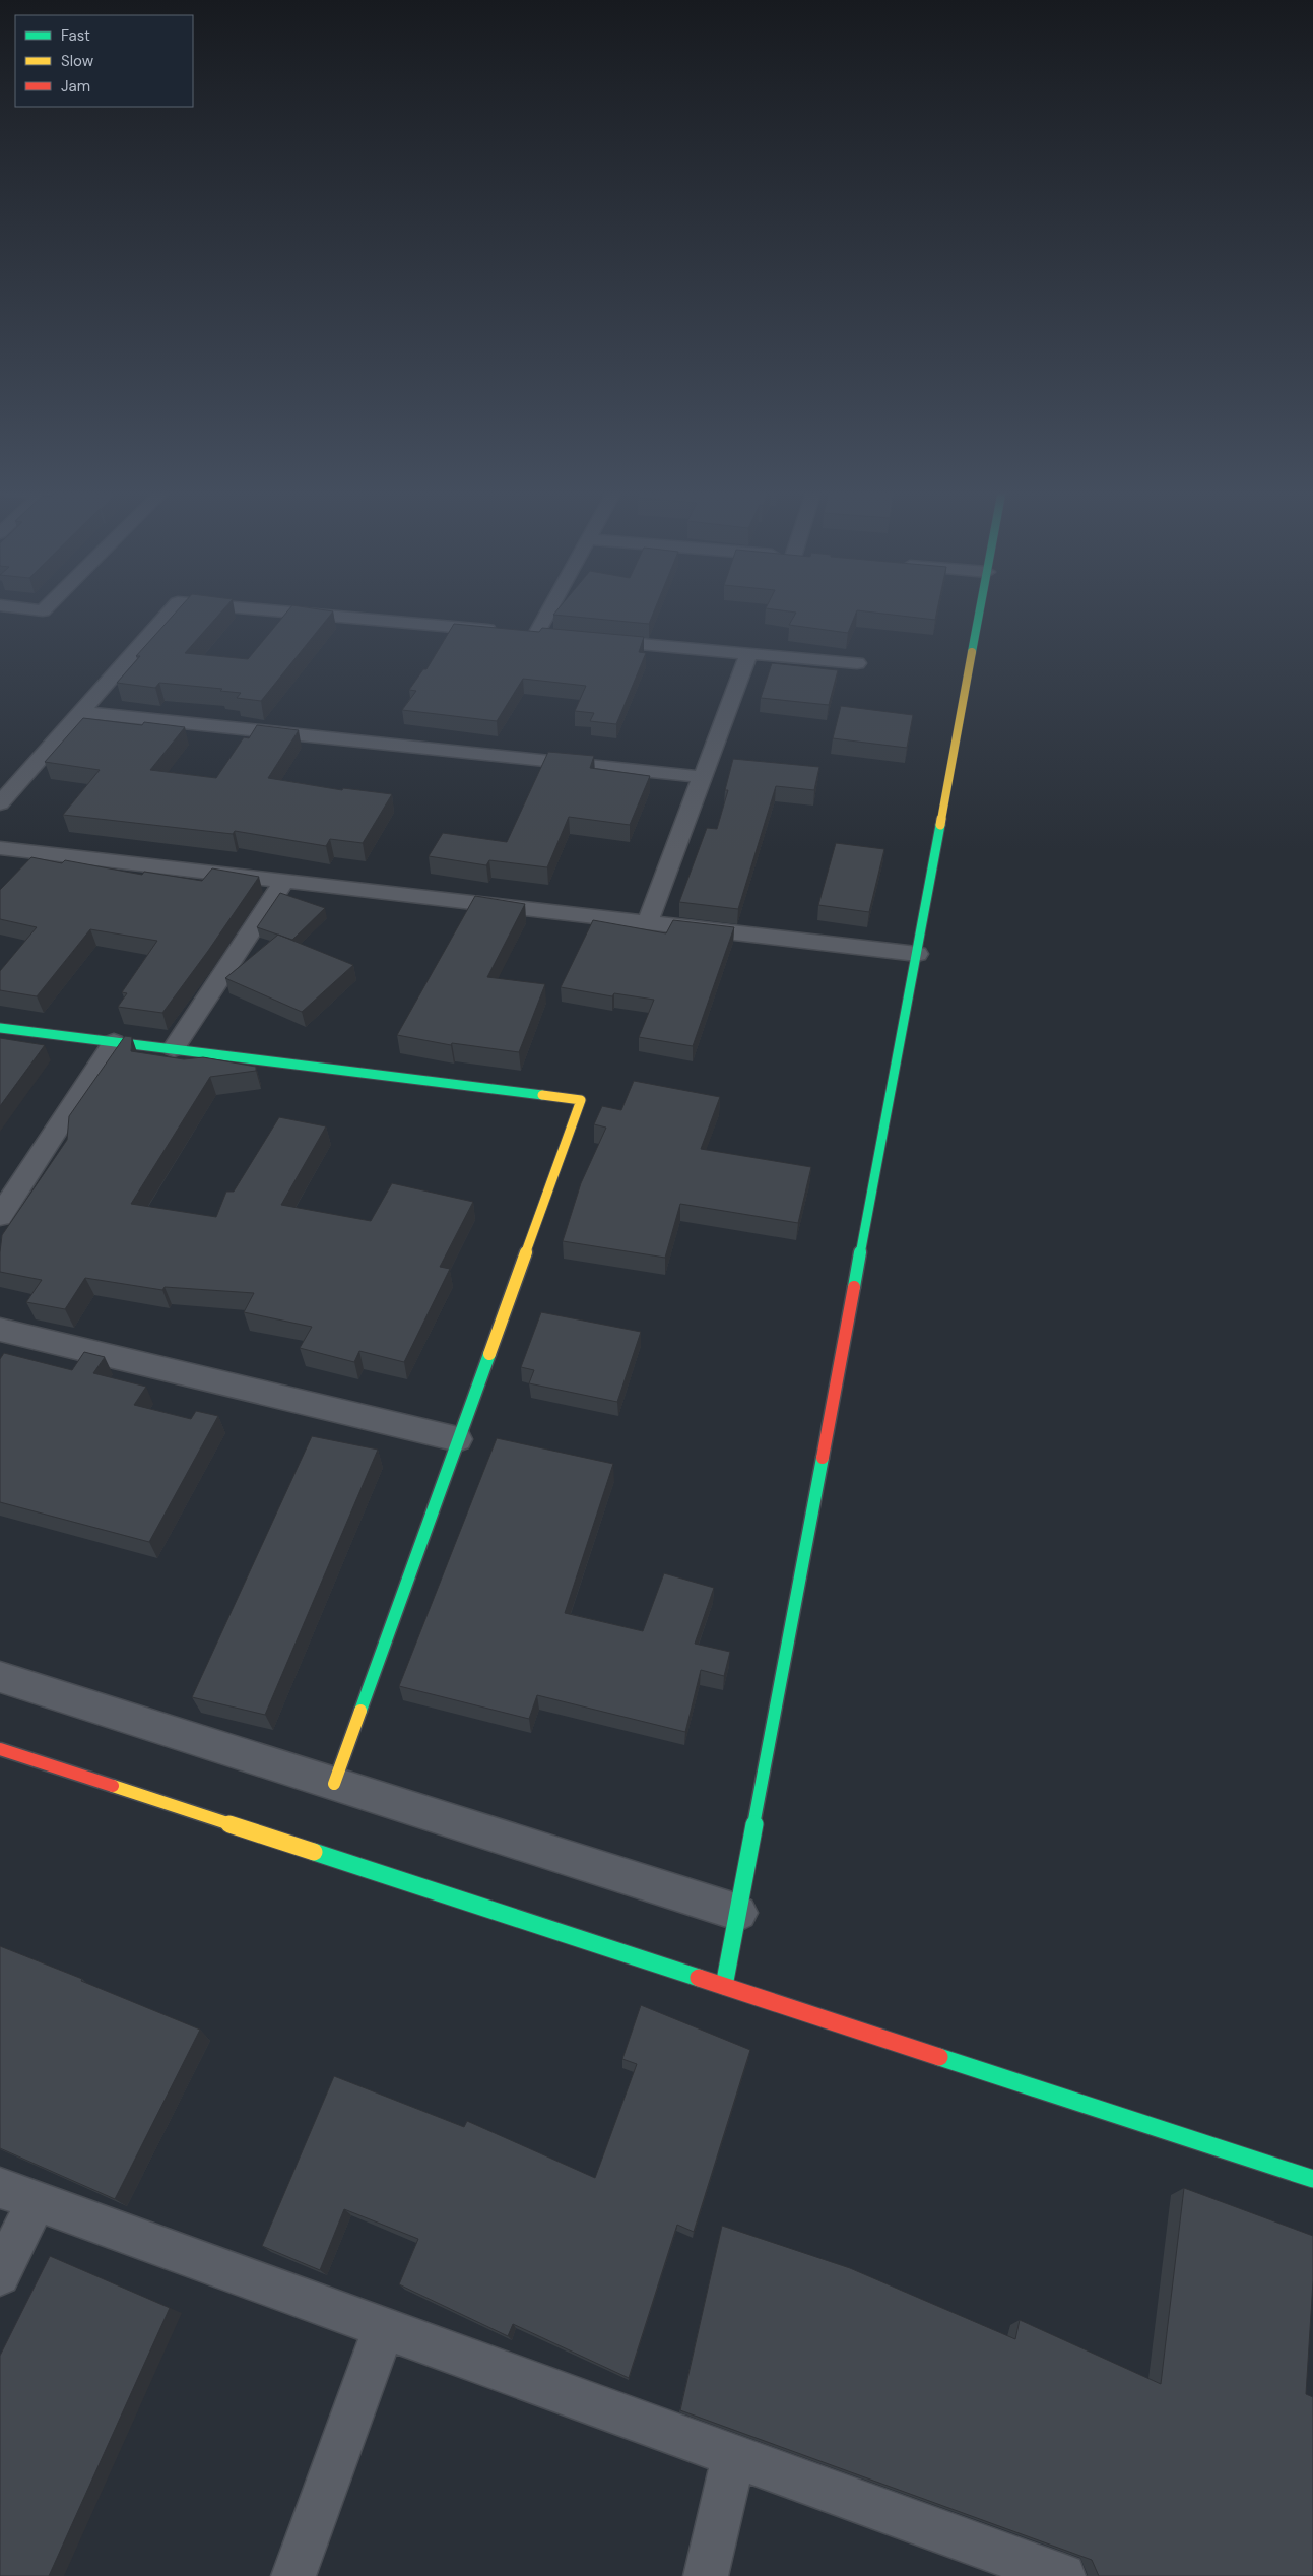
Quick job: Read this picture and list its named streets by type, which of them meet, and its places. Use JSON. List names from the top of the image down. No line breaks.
{"legend":["Fast","Slow","Jam"]}
